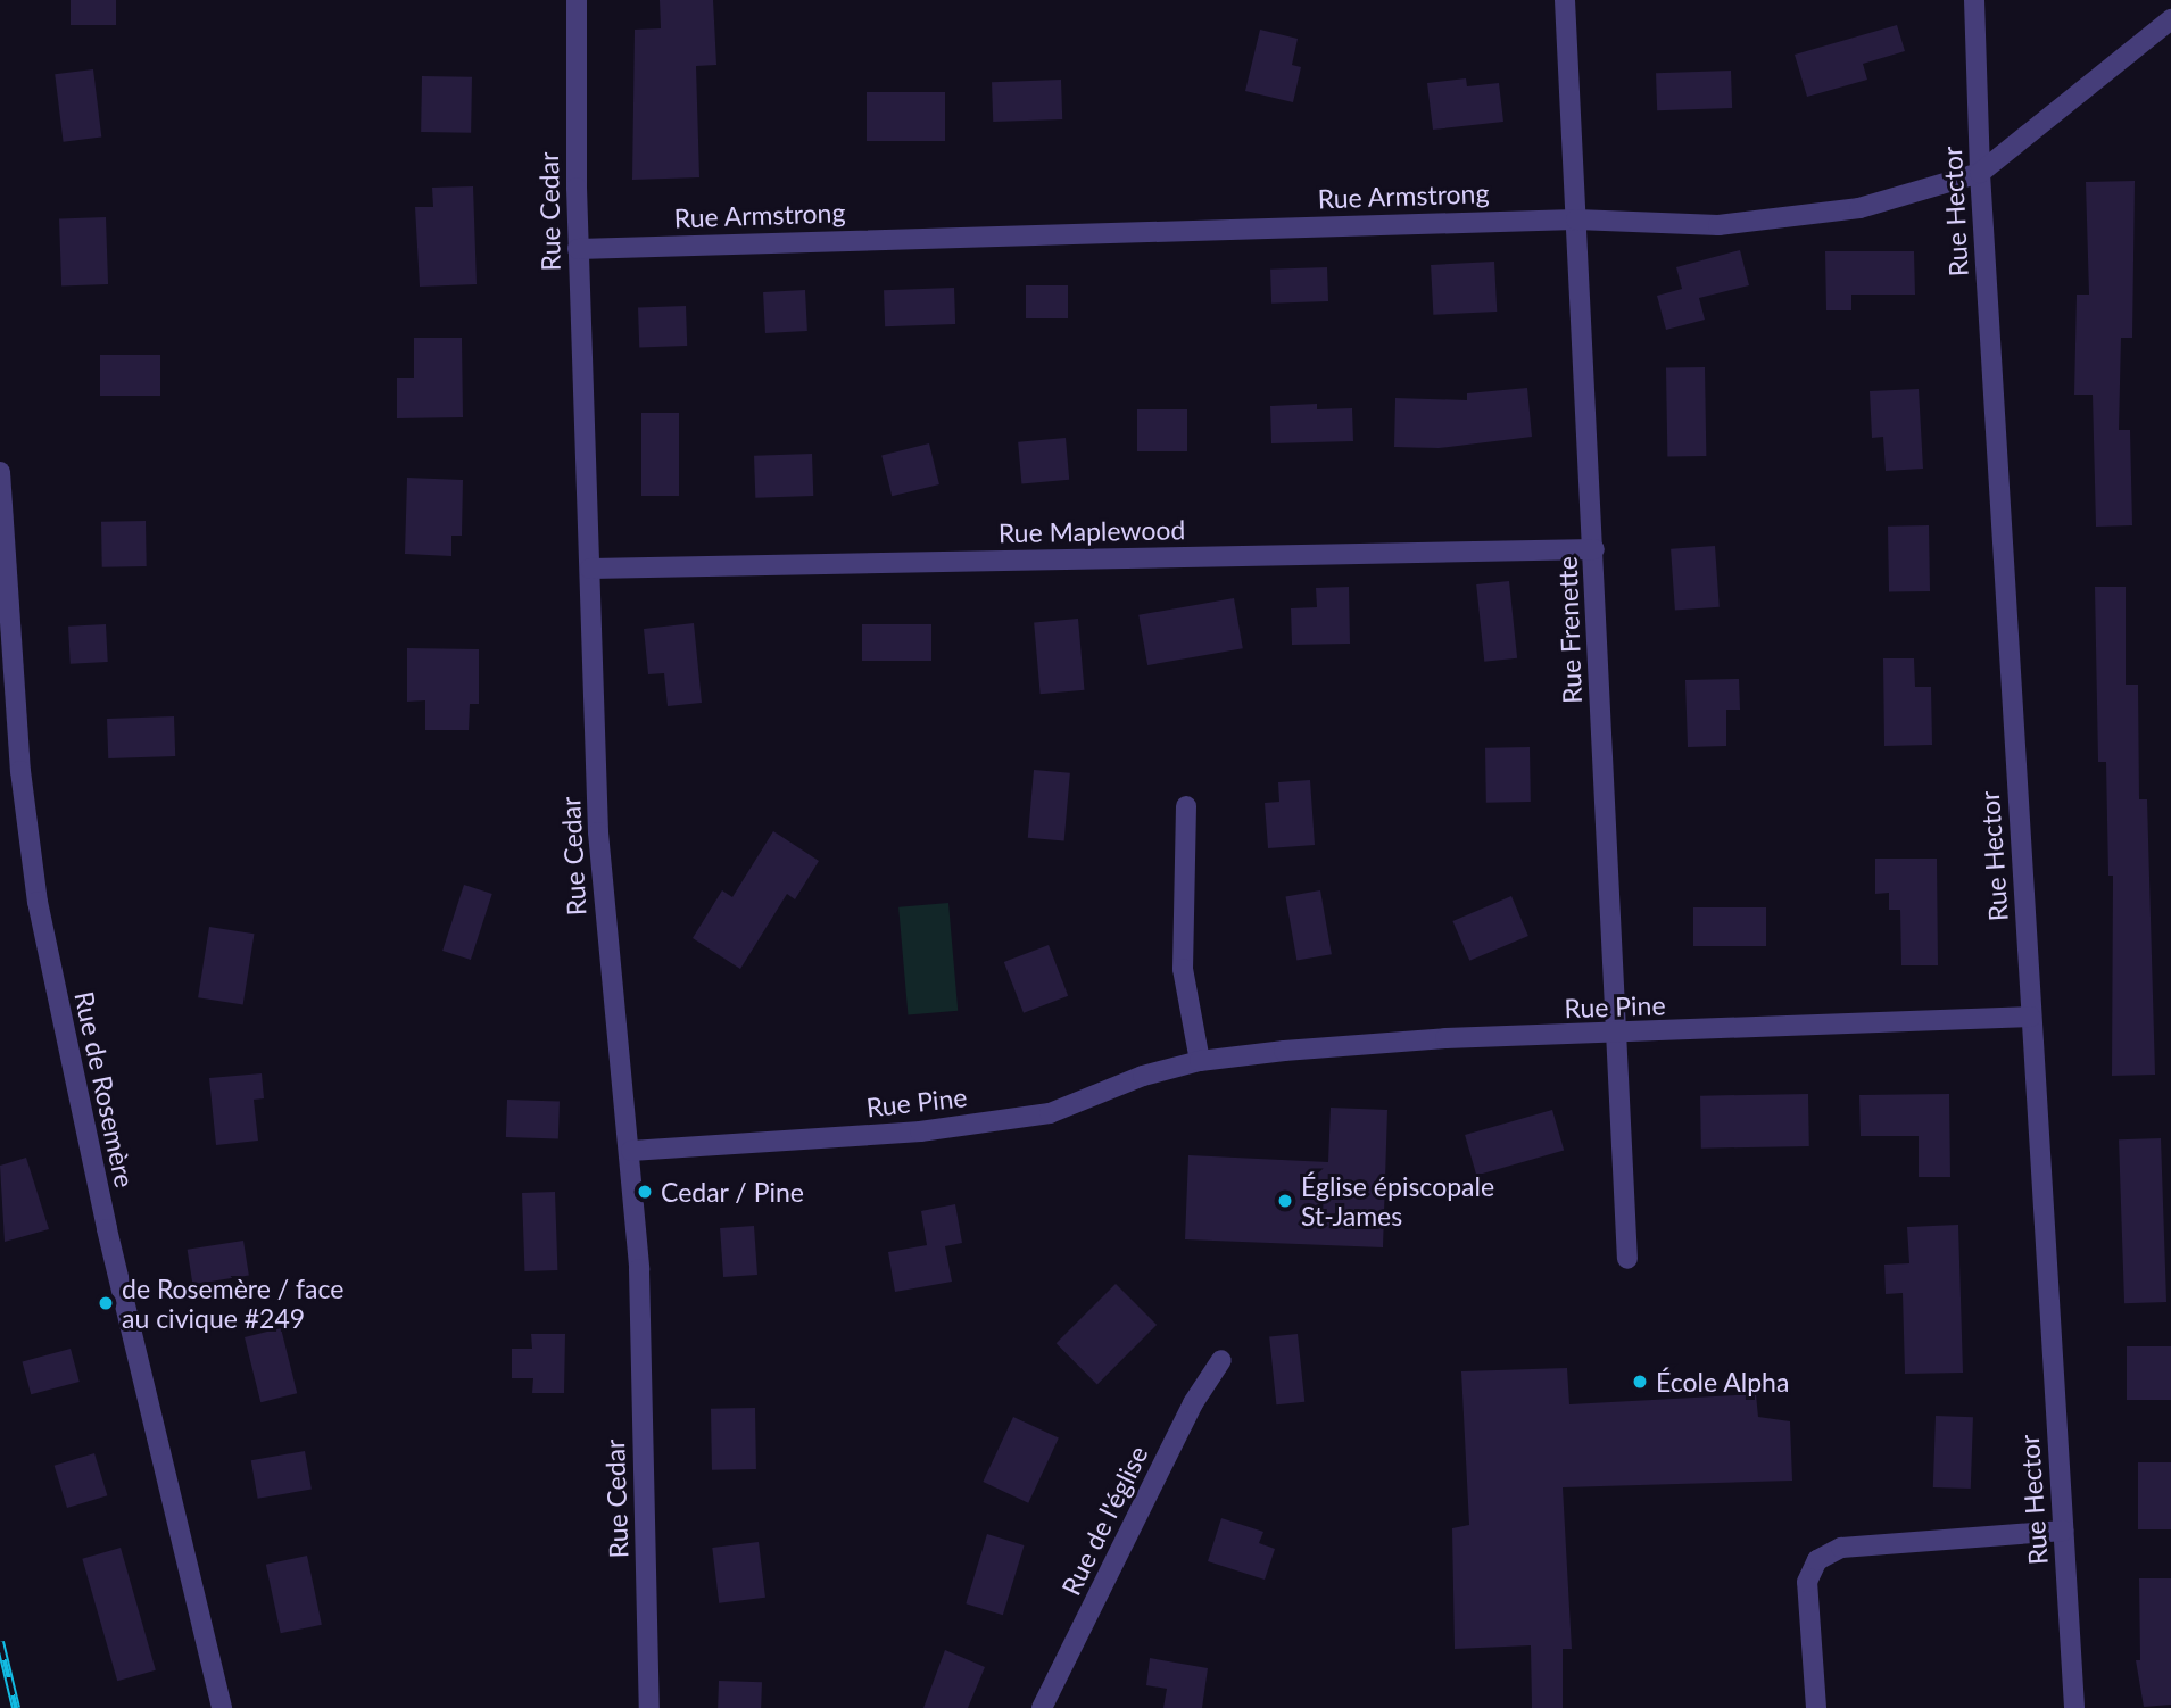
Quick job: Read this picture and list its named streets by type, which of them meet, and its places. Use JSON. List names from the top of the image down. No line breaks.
{"streets":{"street":["Rue Armstrong","Rue Cedar","Rue Hector","Rue Maplewood","Rue Frenette","Rue Pine","Rue de Rosemère","Rue de l'église"]},"crossings":[["Rue Armstrong","Rue Cedar"],["Rue Armstrong","Rue Hector"],["Rue Armstrong","Rue Frenette"],["Rue Cedar","Rue Maplewood"],["Rue Cedar","Rue Pine"],["Rue Hector","Rue Pine"],["Rue Maplewood","Rue Frenette"],["Rue Frenette","Rue Pine"]],"places":["Cedar / Pine","Église épiscopale St-James","de Rosemère / face au civique #249","École Alpha"]}
